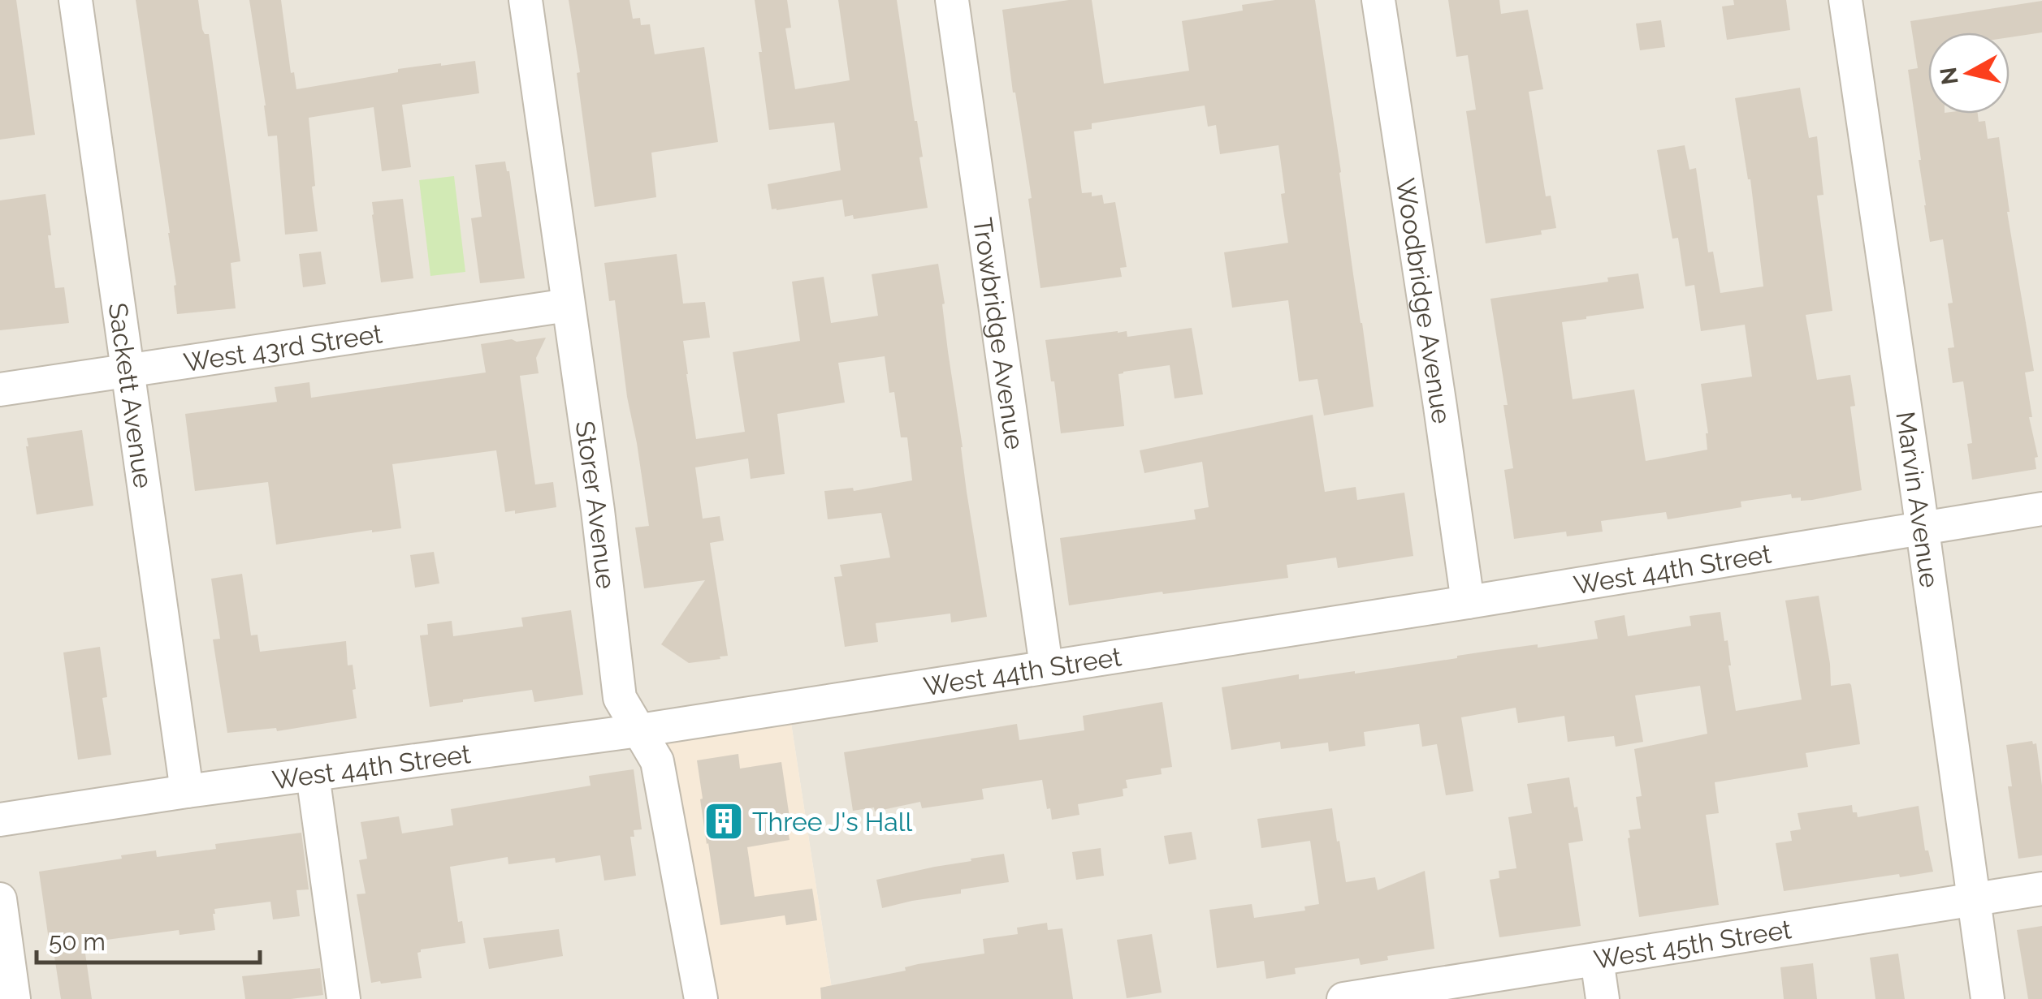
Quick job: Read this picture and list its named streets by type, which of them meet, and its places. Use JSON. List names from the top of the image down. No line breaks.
{"streets":{"street":["Woodbridge Avenue","Trowbridge Avenue","West 43rd Street","Sackett Avenue","Marvin Avenue","Storer Avenue","West 44th Street","West 45th Street"]},"crossings":[["Woodbridge Avenue","West 44th Street"],["Trowbridge Avenue","West 44th Street"],["West 43rd Street","Sackett Avenue"],["West 43rd Street","Storer Avenue"],["Sackett Avenue","West 44th Street"],["Marvin Avenue","West 44th Street"],["Marvin Avenue","West 45th Street"],["Storer Avenue","West 44th Street"]],"places":{"building":["Three J's Hall"]},"scale_bar":"50 m","north":"left"}
